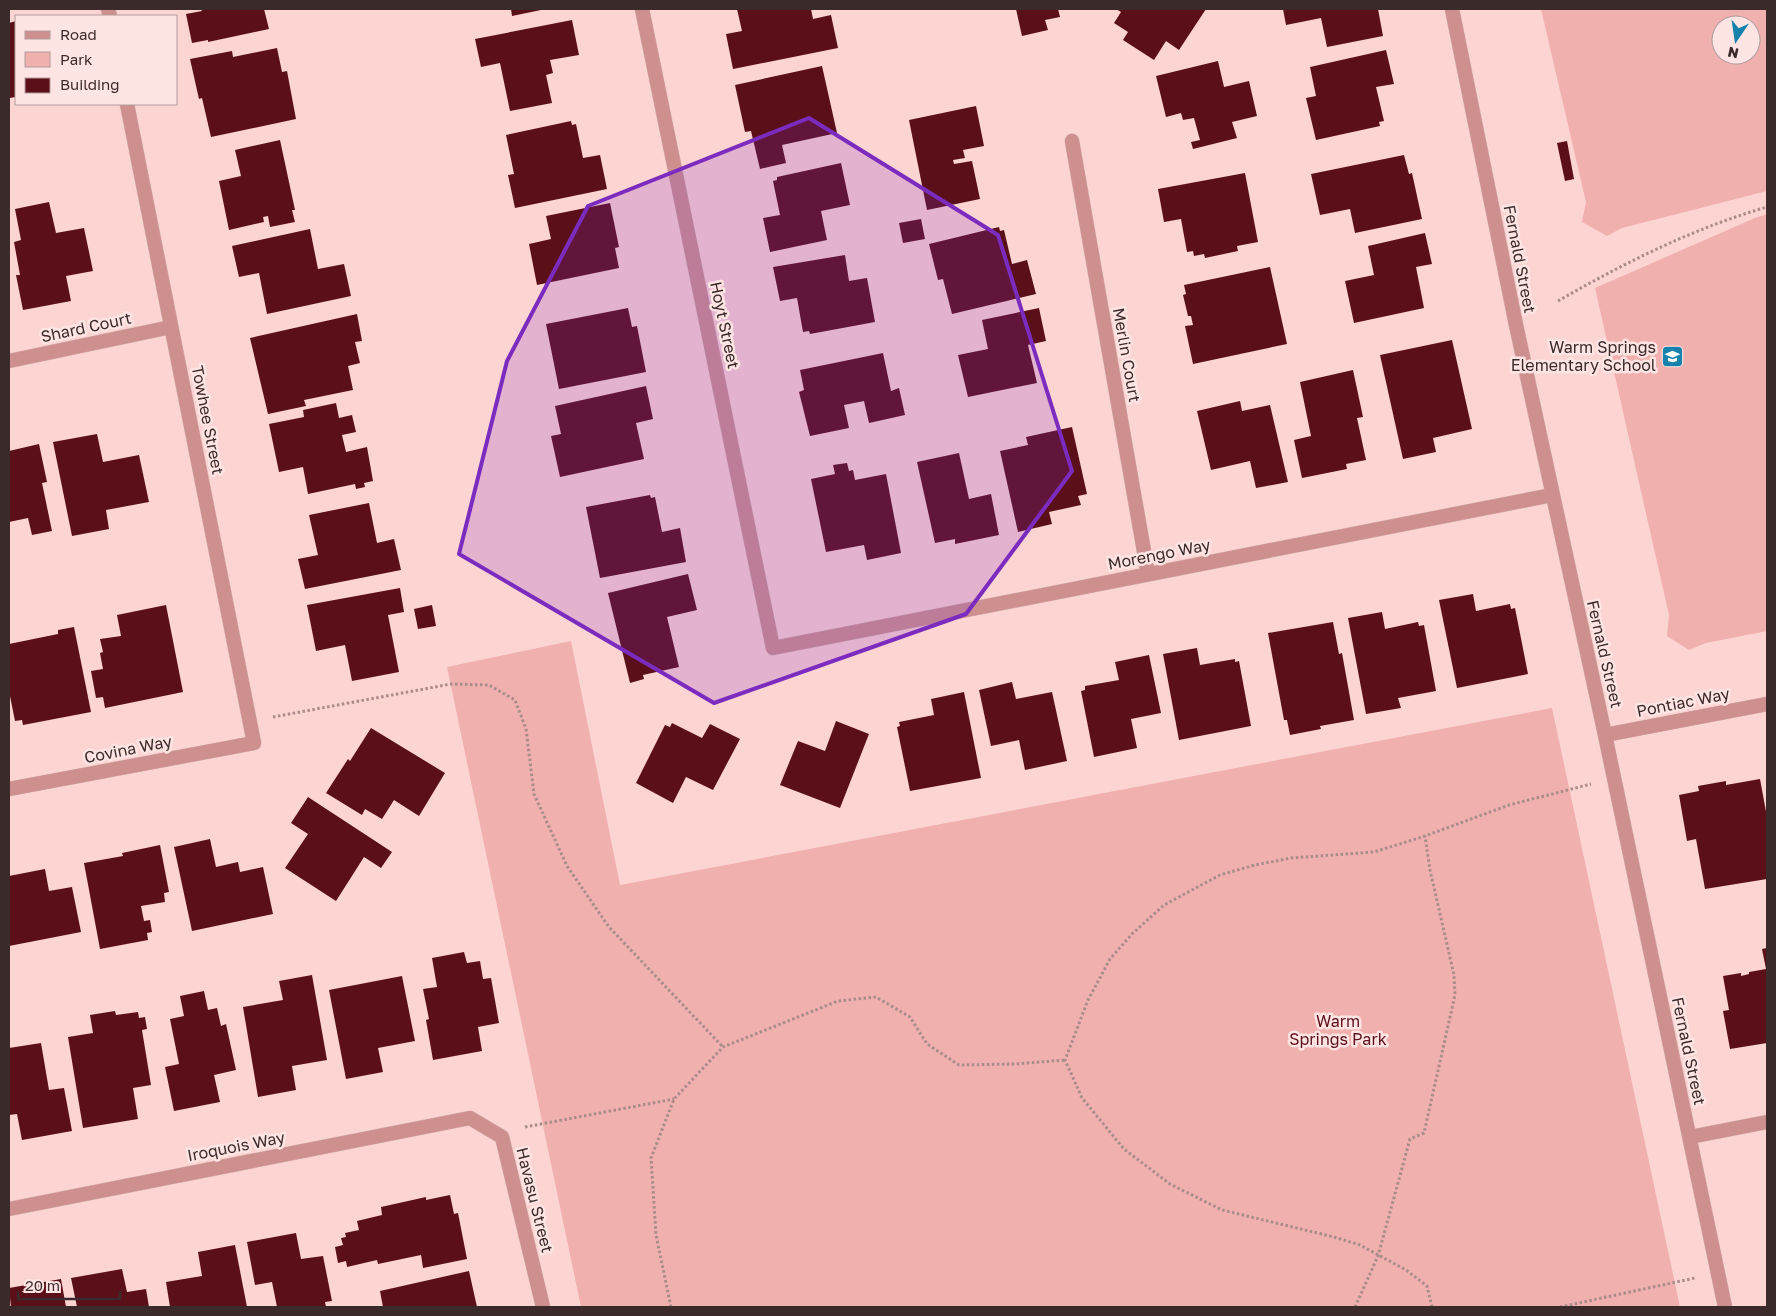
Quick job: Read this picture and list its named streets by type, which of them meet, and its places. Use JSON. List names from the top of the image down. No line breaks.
{"streets":{"street":["Fernald Street","Hoyt Street","Shard Court","Merlin Court","Towhee Street","Morengo Way","Pontiac Way","Covina Way","Iroquois Way","Havasu Street"]},"crossings":[["Fernald Street","Morengo Way"],["Fernald Street","Pontiac Way"],["Hoyt Street","Morengo Way"],["Shard Court","Towhee Street"],["Merlin Court","Morengo Way"],["Towhee Street","Covina Way"],["Iroquois Way","Havasu Street"]],"parks":["Warm Springs Park"],"places":{"school or university":["Warm Springs Elementary School"]},"legend":["Road","Park","Building"],"scale_bar":"20 m","north":"bottom"}
